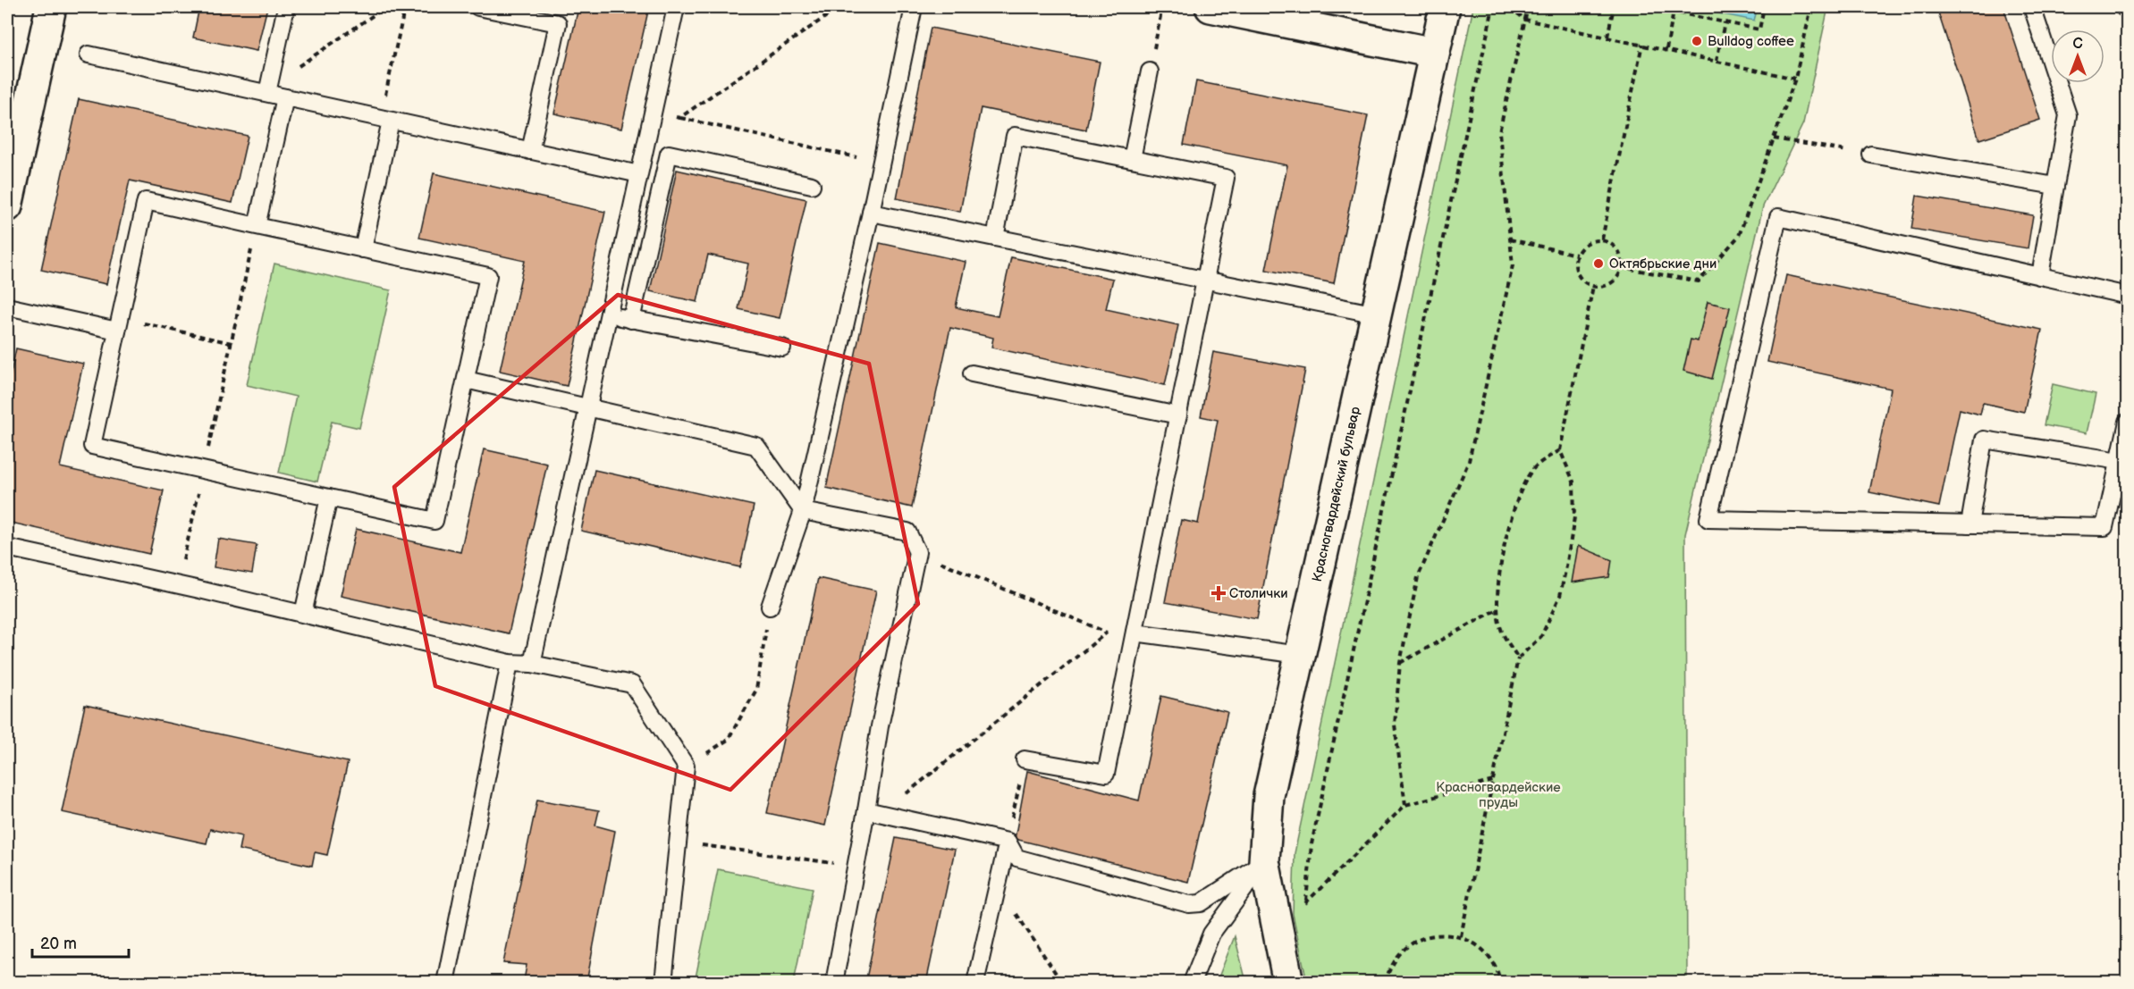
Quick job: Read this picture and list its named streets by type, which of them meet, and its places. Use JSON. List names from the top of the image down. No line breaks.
{"streets":{"street":["Красногвардейский бульвар"]},"parks":["Красногвардейские пруды"],"places":{"other":["Bulldog coffee","Октябрьские дни"],"health":["Столички"]},"scale_bar":"20 m","north":"top"}
